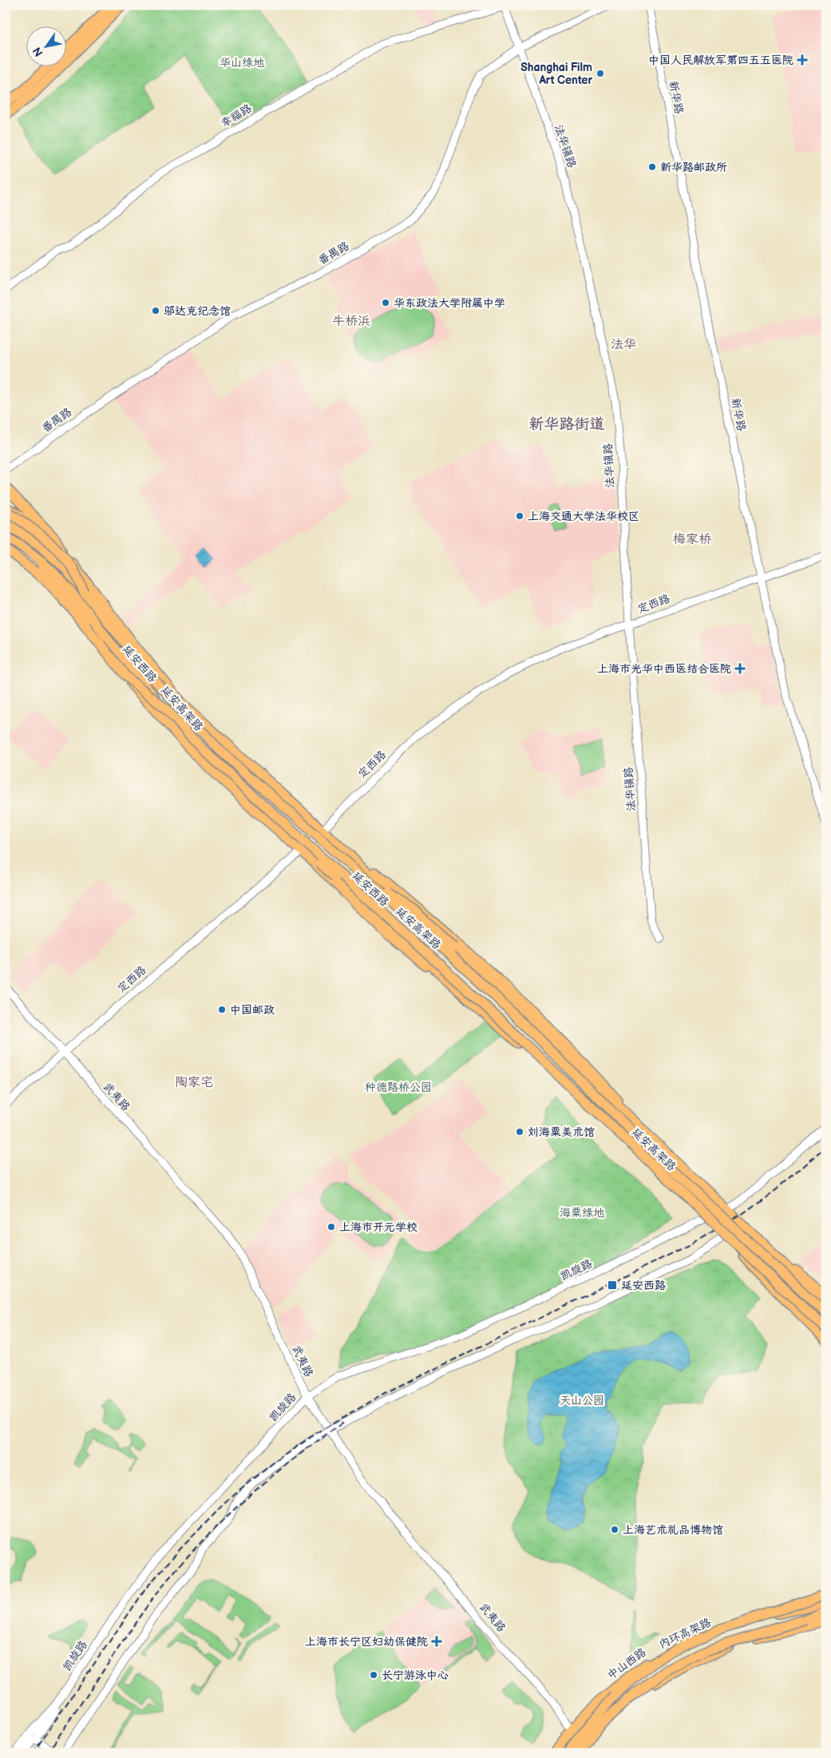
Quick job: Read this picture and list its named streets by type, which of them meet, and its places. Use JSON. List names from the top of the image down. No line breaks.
{"streets":{"main road":["延安西路","延安高架路","内环高架路","中山西路"],"street":["新华路","幸福路","法华镇路","番禺路","定西路","武夷路","凯旋路"]},"crossings":[["新华路","定西路"],["幸福路","法华镇路"],["法华镇路","番禺路"],["法华镇路","定西路"],["定西路","延安西路"],["定西路","武夷路"],["延安西路","延安高架路"],["延安西路","凯旋路"],["武夷路","凯旋路"],["武夷路","中山西路"]],"districts":["牛桥浜","法华","新华路街道","梅家桥","陶家宅"],"parks":["华山绿地","种德路桥公园","海粟绿地","天山公园"],"places":{"health":["中国人民解放军第四五五医院","上海市光华中西医结合医院","上海市长宁区妇幼保健院"],"other":["Shanghai Film Art Center","新华路邮政所","华东政法大学附属中学","邬达克纪念馆","上海交通大学法华校区","中国邮政","刘海粟美术馆","上海市开元学校","上海艺术礼品博物馆","长宁游泳中心"],"transit":["延安西路"]},"north":"bottom left"}
